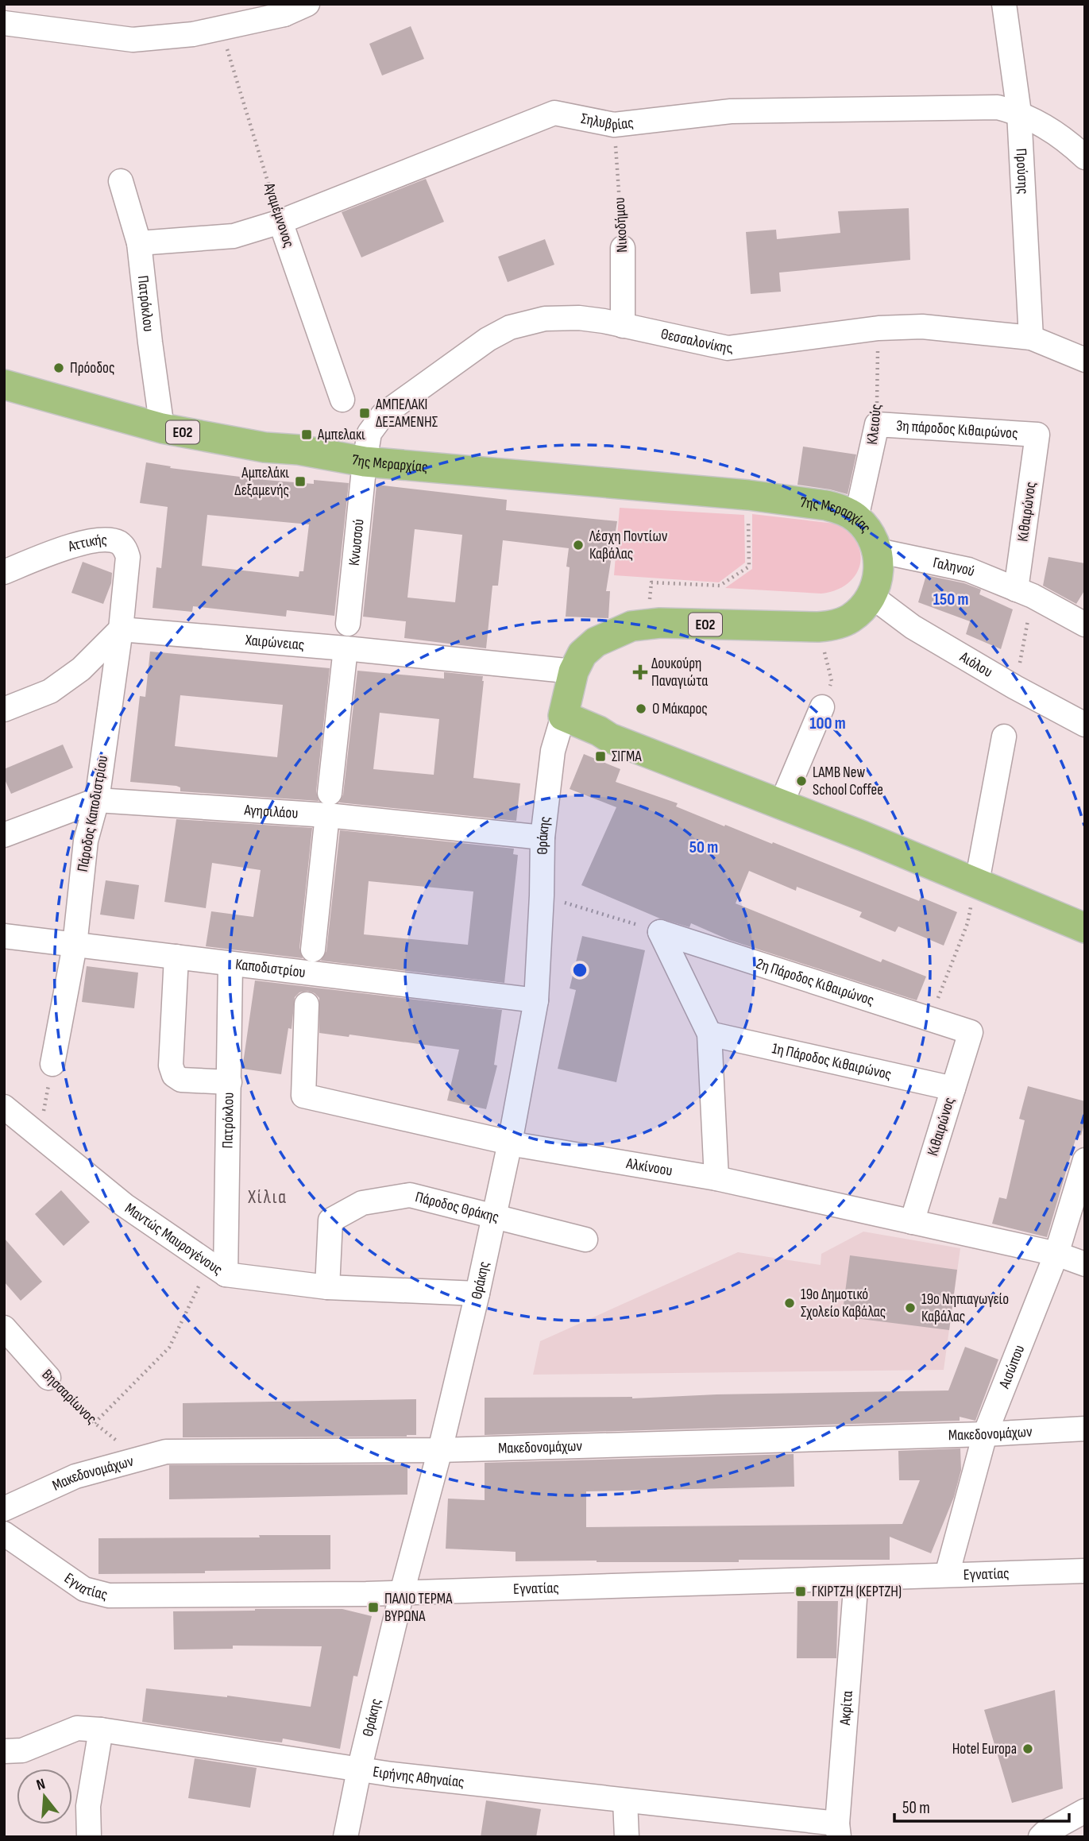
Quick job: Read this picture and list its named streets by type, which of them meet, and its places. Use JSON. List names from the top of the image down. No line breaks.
{"streets":{"main road":["ΕΟ2","7ης Μεραρχίας"],"street":["Σηλυβρίας","Προύσης","Αγαμέμνονος","Νικοδήμου","Πατρόκλου","Θεσσαλονίκης","Κλειούς","3η πάροδος Κιθαιρώνος","Κιθαιρώνος","Κνωσσού","Αττικής","Γαληνού","Χαιρώνειας","Αιόλου","Αγησιλάου","Πάροδος Καποδιστρίου","Θράκης","Καποδιστρίου","2η Πάροδος Κιθαιρώνος","1η Πάροδος Κιθαιρώνος","Αλκίνοου","Πάροδος Θράκης","Μαντώς Μαυρογένους","Αισώπου","Βησσαρίωνος","Μακεδονομάχων","Εγνατίας","Ακρίτα","Ειρήνης Αθηναίας"]},"crossings":[["Σηλυβρίας","Προύσης"],["Σηλυβρίας","Αγαμέμνονος"],["Σηλυβρίας","Νικοδήμου"],["Σηλυβρίας","Πατρόκλου"],["Προύσης","Θεσσαλονίκης"],["Νικοδήμου","Θεσσαλονίκης"],["Πατρόκλου","7ης Μεραρχίας"],["Πατρόκλου","Καποδιστρίου"],["Πατρόκλου","Μαντώς Μαυρογένους"],["Θεσσαλονίκης","Κλειούς"],["Θεσσαλονίκης","7ης Μεραρχίας"],["Θεσσαλονίκης","Κνωσσού"],["Κλειούς","3η πάροδος Κιθαιρώνος"],["Κλειούς","7ης Μεραρχίας"],["3η πάροδος Κιθαιρώνος","Κιθαιρώνος"],["7ης Μεραρχίας","Κνωσσού"],["7ης Μεραρχίας","Γαληνού"],["7ης Μεραρχίας","Χαιρώνειας"],["7ης Μεραρχίας","Αιόλου"],["7ης Μεραρχίας","Θράκης"],["Κιθαιρώνος","Γαληνού"],["Κιθαιρώνος","2η Πάροδος Κιθαιρώνος"],["Κιθαιρώνος","1η Πάροδος Κιθαιρώνος"],["Κιθαιρώνος","Αλκίνοου"],["Αττικής","Χαιρώνειας"],["Αττικής","Πάροδος Καποδιστρίου"],["Χαιρώνειας","Πάροδος Καποδιστρίου"],["Αγησιλάου","Πάροδος Καποδιστρίου"],["Αγησιλάου","Θράκης"],["Πάροδος Καποδιστρίου","Καποδιστρίου"],["Θράκης","Καποδιστρίου"],["Θράκης","Αλκίνοου"],["Θράκης","Πάροδος Θράκης"],["Θράκης","Μαντώς Μαυρογένους"],["Θράκης","Μακεδονομάχων"],["Θράκης","Εγνατίας"],["Θράκης","Ειρήνης Αθηναίας"],["Αλκίνοου","Αισώπου"],["Πάροδος Θράκης","Μαντώς Μαυρογένους"],["Αισώπου","Μακεδονομάχων"],["Αισώπου","Εγνατίας"],["Βησσαρίωνος","Μακεδονομάχων"],["Εγνατίας","Ακρίτα"],["Ακρίτα","Ειρήνης Αθηναίας"]],"districts":["Χίλια"],"places":{"other":["Πρόοδος","Λέσχη Ποντίων Καβάλας","Ο Μάκαρος","LAMB New School Coffee","19ο Δημοτικό Σχολείο Καβάλας","19ο Νηπιαγωγείο Καβάλας","Hotel Europa"],"transit":["ΑΜΠΕΛΑΚΙ ΔΕΞΑΜΕΝΗΣ","Αμπελακι","Αμπελάκι Δεξαμενής","ΣΙΓΜΑ","ΓΚΙΡΤΖΗ (ΚΕΡΤΖΗ)","ΠΑΛΙΟ ΤΕΡΜΑ ΒΥΡΩΝΑ"],"health":["Δουκούρη Παναγιώτα"]},"scale_bar":"50 m","north":"top","rings":["150 m","100 m","50 m"]}
